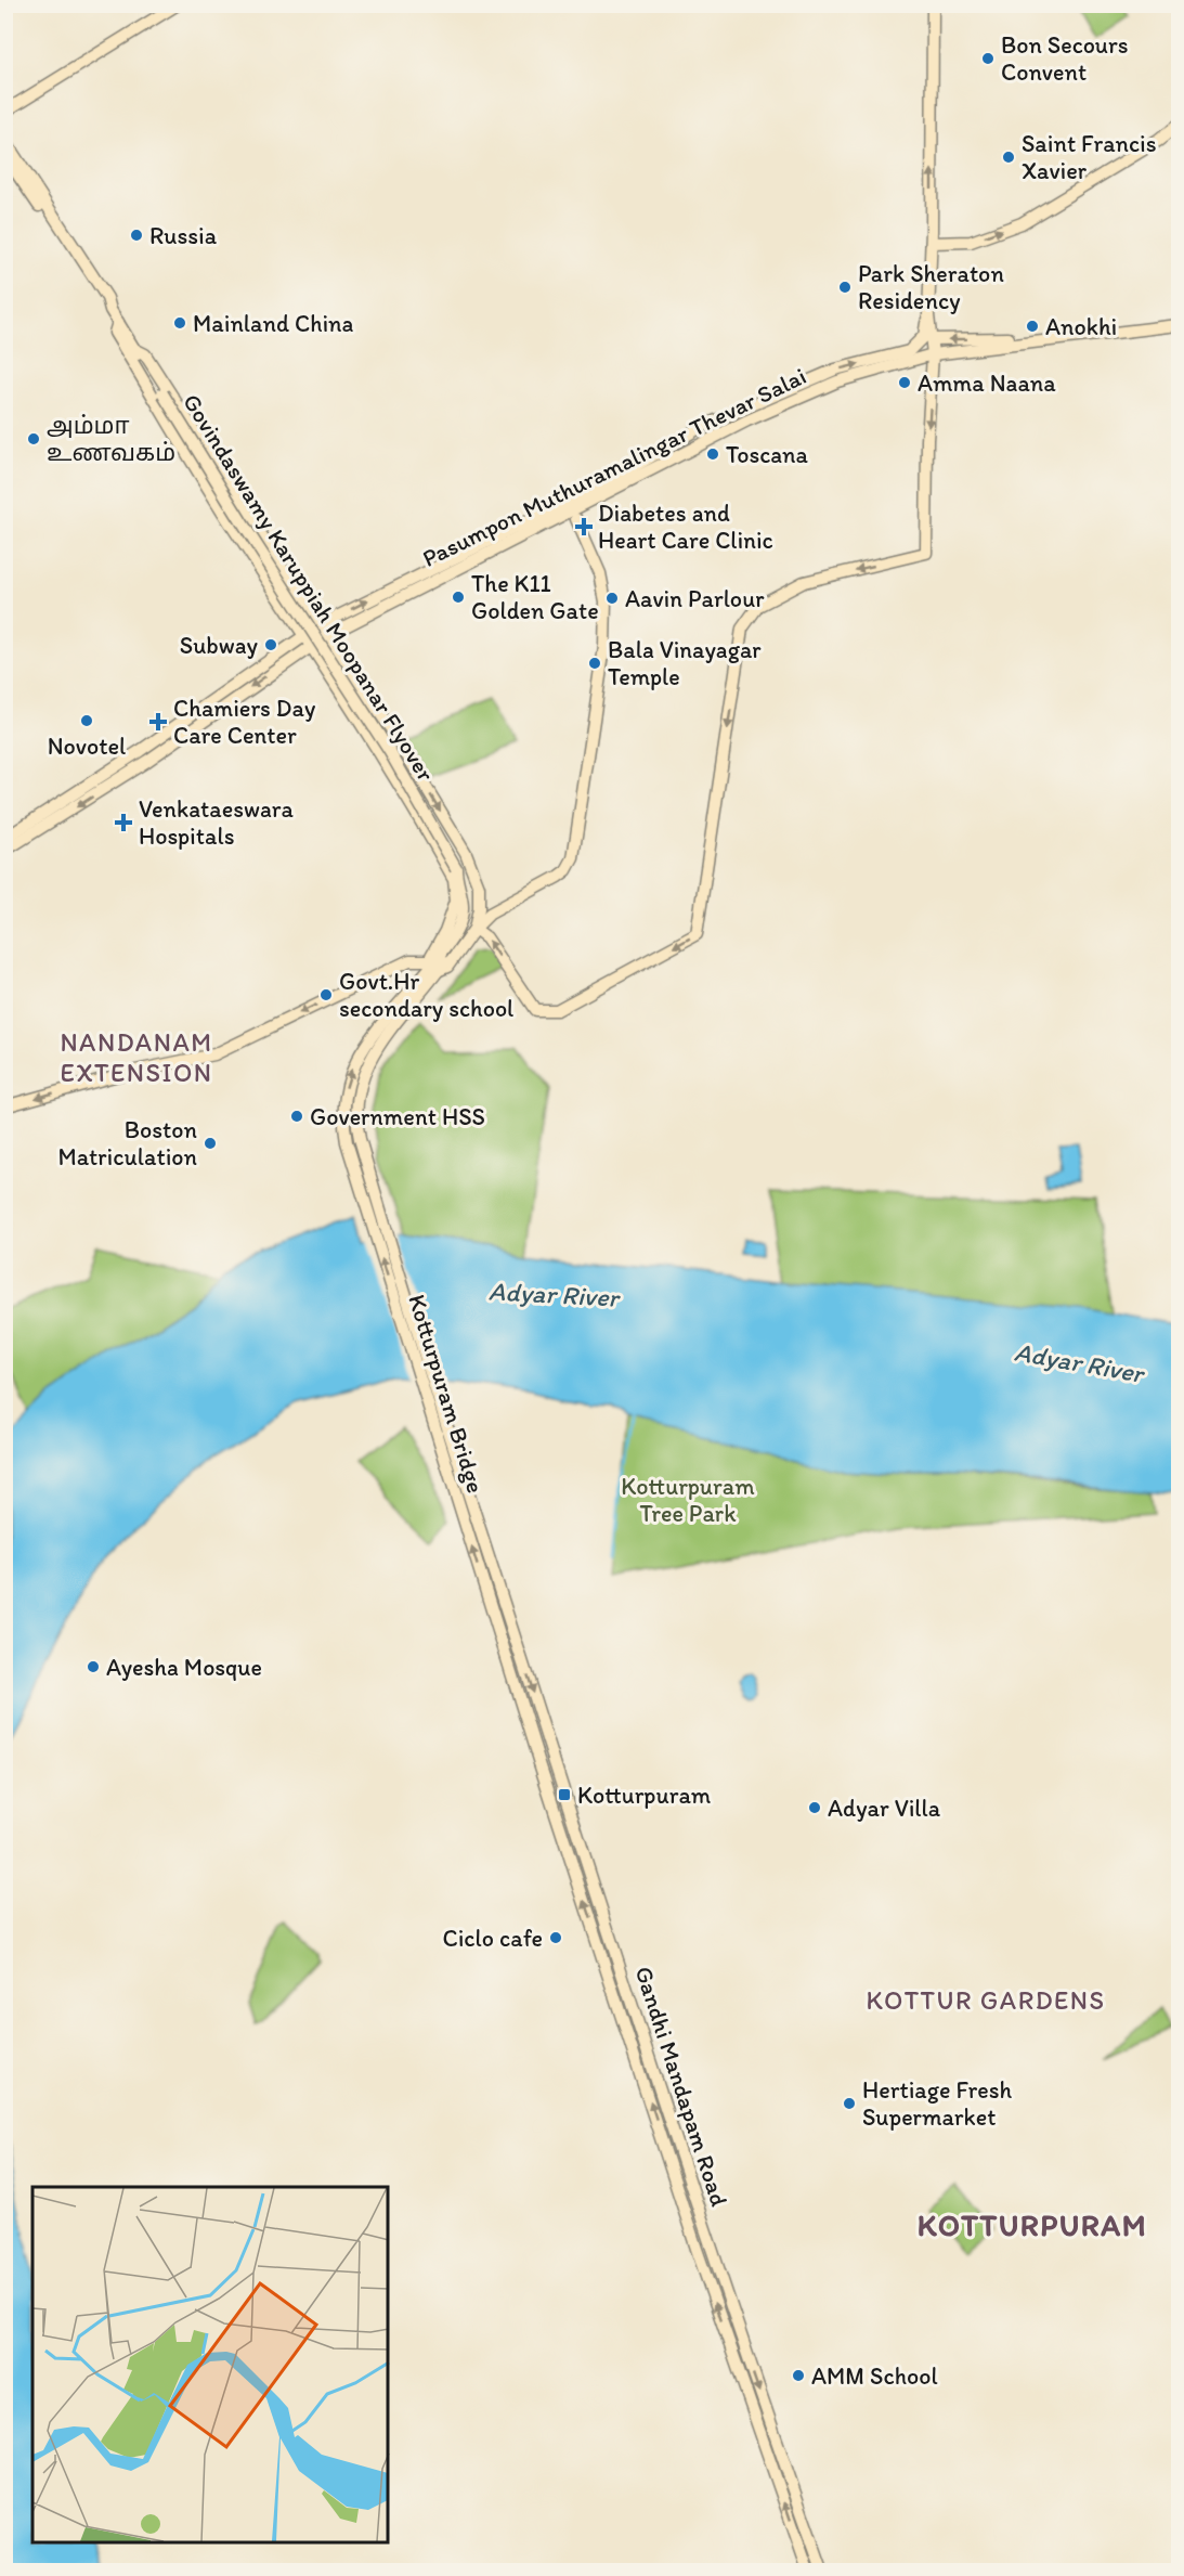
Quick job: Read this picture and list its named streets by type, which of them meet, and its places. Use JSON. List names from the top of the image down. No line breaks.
{"streets":{"main road":["Pasumpon Muthuramalingar Thevar Salai","Govindaswamy Karuppiah Moopanar Flyover","Kotturpuram Bridge","Gandhi Mandapam Road"]},"crossings":[["Govindaswamy Karuppiah Moopanar Flyover","Kotturpuram Bridge"],["Kotturpuram Bridge","Gandhi Mandapam Road"]],"districts":["NANDANAM EXTENSION","KOTTUR GARDENS","KOTTURPURAM"],"water":["Adyar River"],"parks":["Kotturpuram Tree Park"],"places":{"other":["Bon Secours Convent","Saint Francis Xavier","Russia","Park Sheraton Residency","Mainland China","Anokhi","Amma Naana","அம்மா உணவகம்","Toscana","The K11 Golden Gate","Aavin Parlour","Subway","Bala Vinayagar Temple","Novotel","Govt.Hr secondary school","Government HSS","Boston Matriculation","Ayesha Mosque","Adyar Villa","Ciclo cafe","Hertiage Fresh Supermarket","AMM School"],"health":["Diabetes and Heart Care Clinic","Chamiers Day Care Center","Venkataeswara Hospitals"],"transit":["Kotturpuram"]}}
